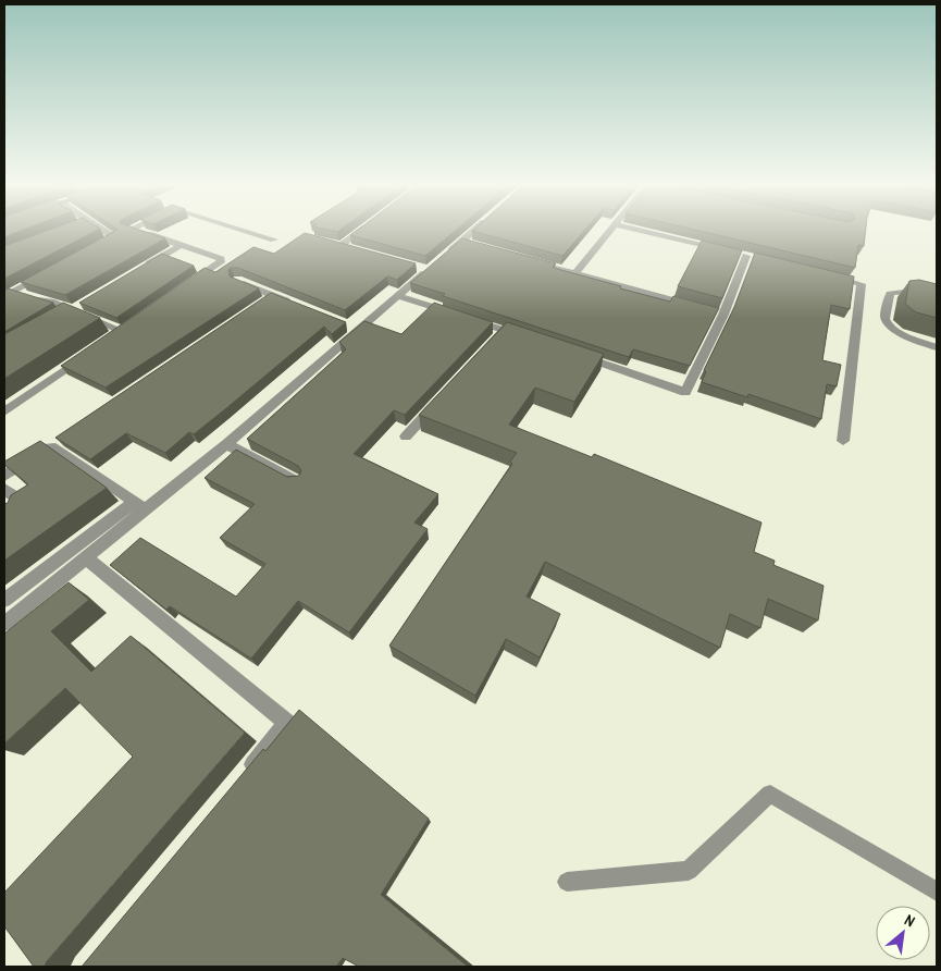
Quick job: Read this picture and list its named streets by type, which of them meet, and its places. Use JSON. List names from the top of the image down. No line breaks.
{"north":"top right"}
